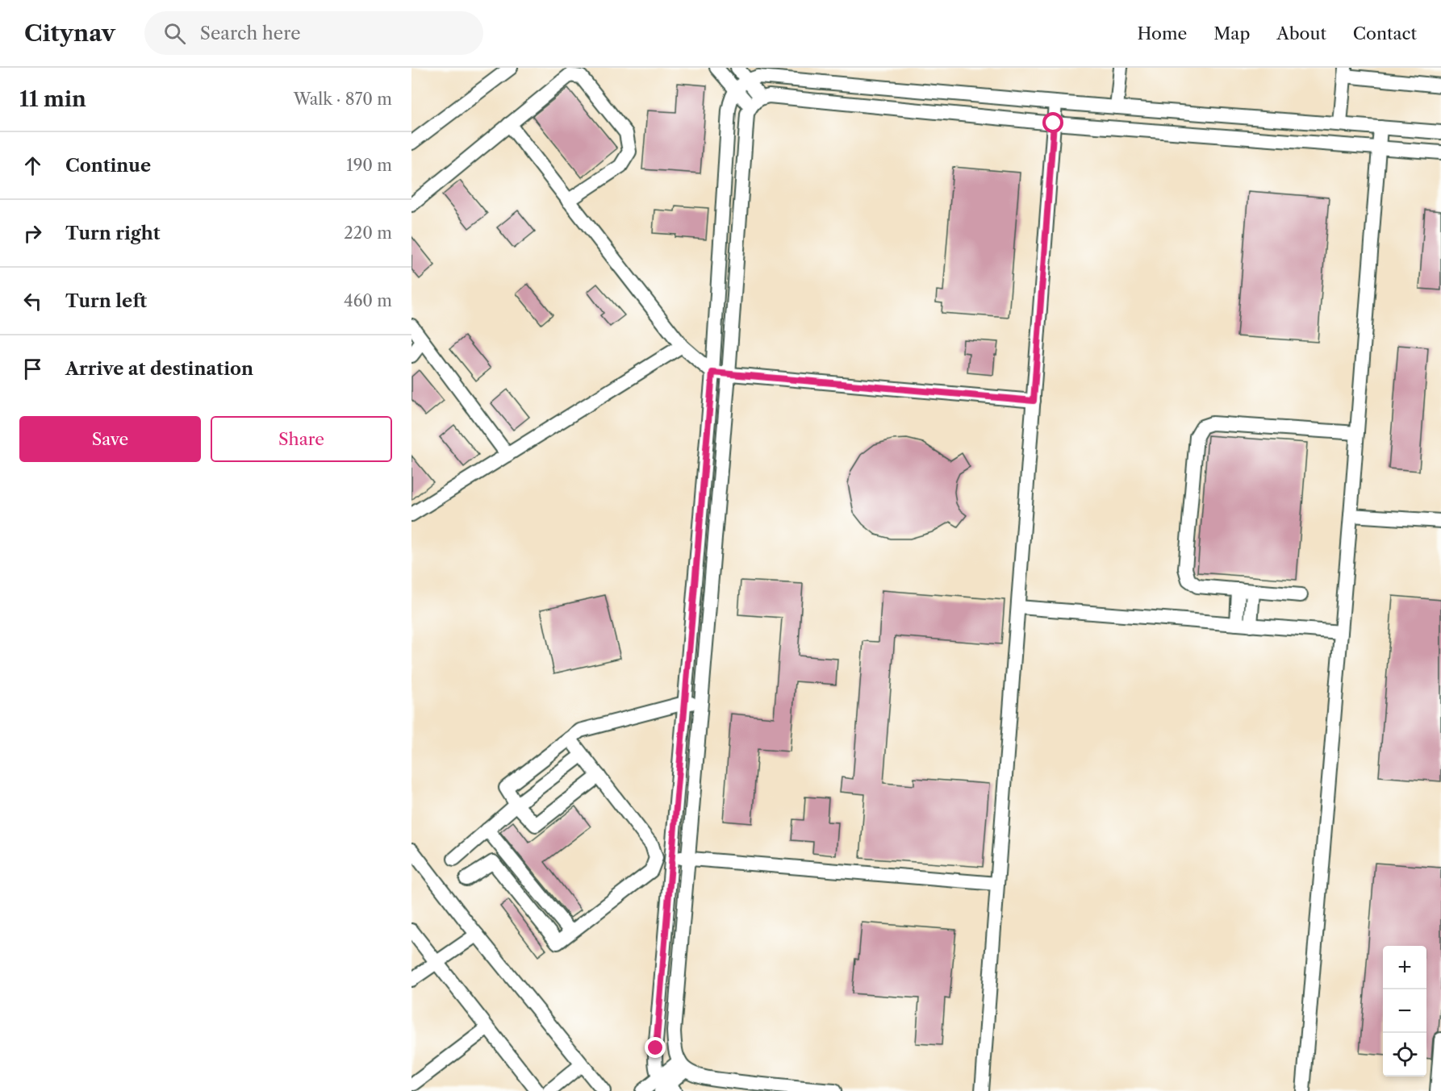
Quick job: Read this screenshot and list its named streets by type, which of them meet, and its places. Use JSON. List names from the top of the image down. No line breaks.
{"page":{"header":"Citynav","search":"Search here","nav":["Home","Map","About","Contact"],"heading":["11 min","Walk · 870 m"],"list":[["Continue","190 m"],["Turn right","220 m"],["Turn left","460 m"],"Arrive at destination"],"buttons":["Save","Share"],"map_buttons":["+","−"]}}
